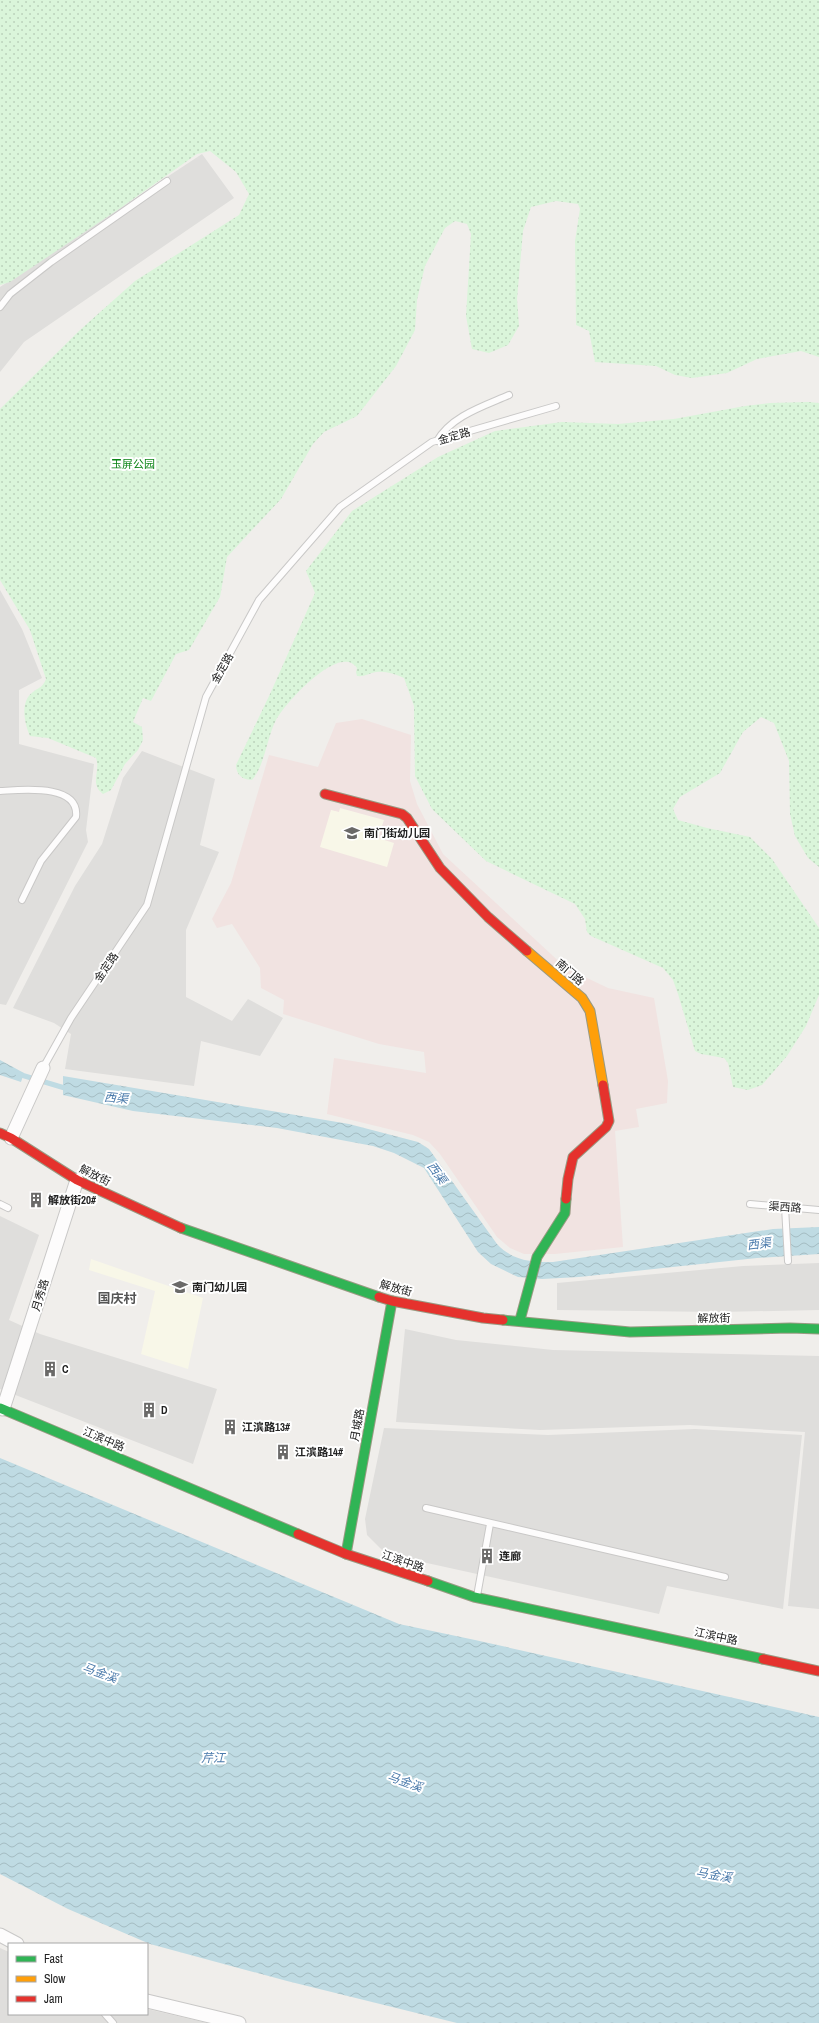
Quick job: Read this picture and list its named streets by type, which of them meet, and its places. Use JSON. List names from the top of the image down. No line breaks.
{"streets":{"street":["南门路","解放街","月秀路","月城路","江滨中路"],"lane":["金定路","渠西路"]},"crossings":[["南门路","解放街"],["解放街","月秀路"],["解放街","月城路"],["月秀路","江滨中路"],["月城路","江滨中路"]],"districts":["国庆村"],"water":["西渠","马金溪","芹江"],"parks":["玉屏公园"],"places":{"school or university":["南门街幼儿园","南门幼儿园"],"building":["解放街20#","C","D","江滨路13#","江滨路14#","连廊"]},"legend":["Fast","Slow","Jam"]}
